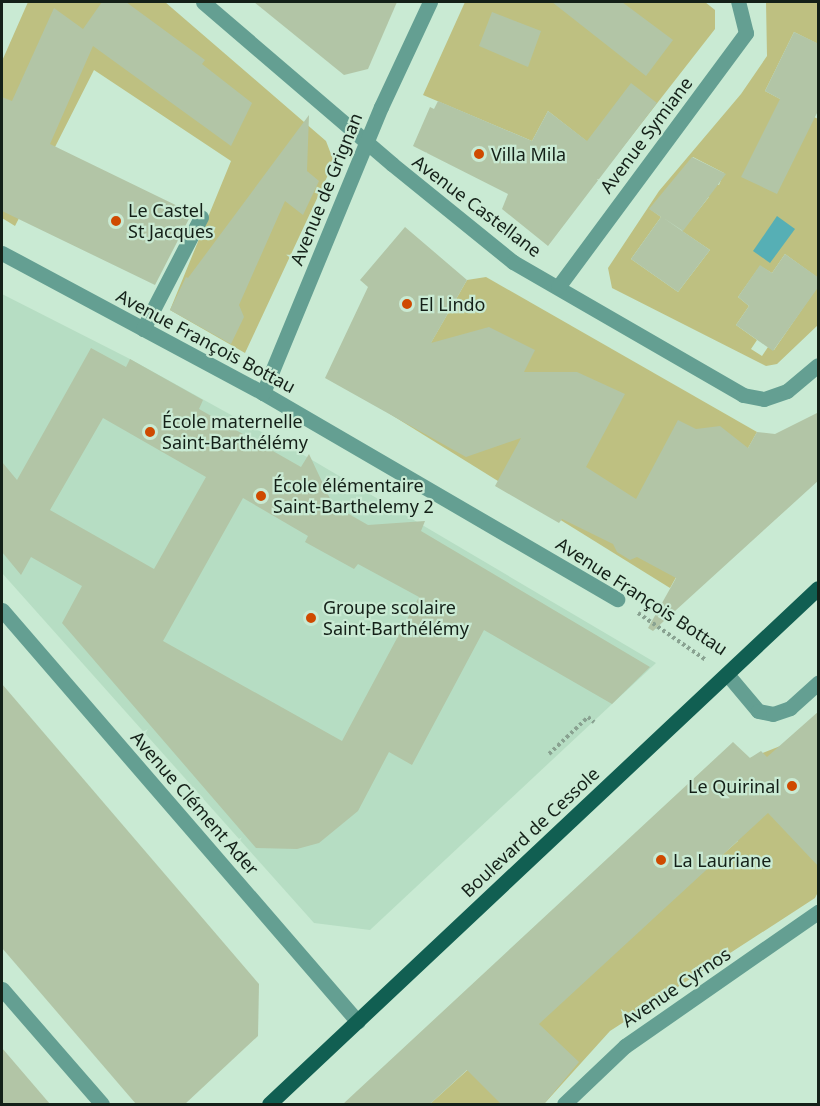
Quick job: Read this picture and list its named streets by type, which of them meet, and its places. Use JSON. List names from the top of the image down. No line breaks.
{"streets":{"main road":["Boulevard de Cessole"],"street":["Avenue Symiane","Avenue de Grignan","Avenue Castellane","Avenue François Bottau","Avenue Clément Ader","Avenue Cyrnos"]},"crossings":[["Avenue Symiane","Avenue Castellane"],["Avenue de Grignan","Avenue Castellane"],["Avenue de Grignan","Avenue François Bottau"],["Avenue François Bottau","Boulevard de Cessole"],["Avenue Clément Ader","Boulevard de Cessole"]],"places":["Villa Mila","Le Castel St Jacques","El Lindo","École maternelle Saint-Barthélémy","École élémentaire Saint-Barthelemy 2","Groupe scolaire Saint-Barthélémy","Le Quirinal","La Lauriane"]}
